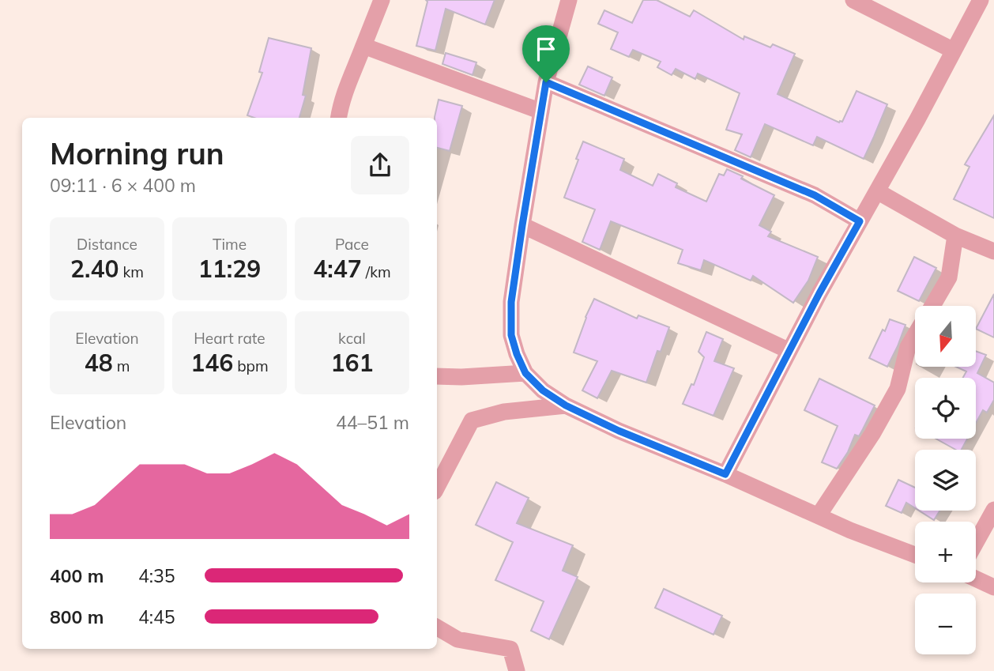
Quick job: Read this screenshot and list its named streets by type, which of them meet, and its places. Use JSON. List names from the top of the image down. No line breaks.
{"north":"bottom","page":{"heading":["Morning run","09:11 · 6 × 400 m"],"stats":[["Distance","2.40 km"],["Time","11:29"],["Pace","4:47 /km"],["Elevation","48 m"],["Heart rate","146 bpm"],["kcal","161"]],"map_buttons":["+","−"],"chart":["Elevation","44–51 m"],"list":[{"name":"400 m","note":"4:35"},{"name":"800 m","note":"4:45"}]}}
